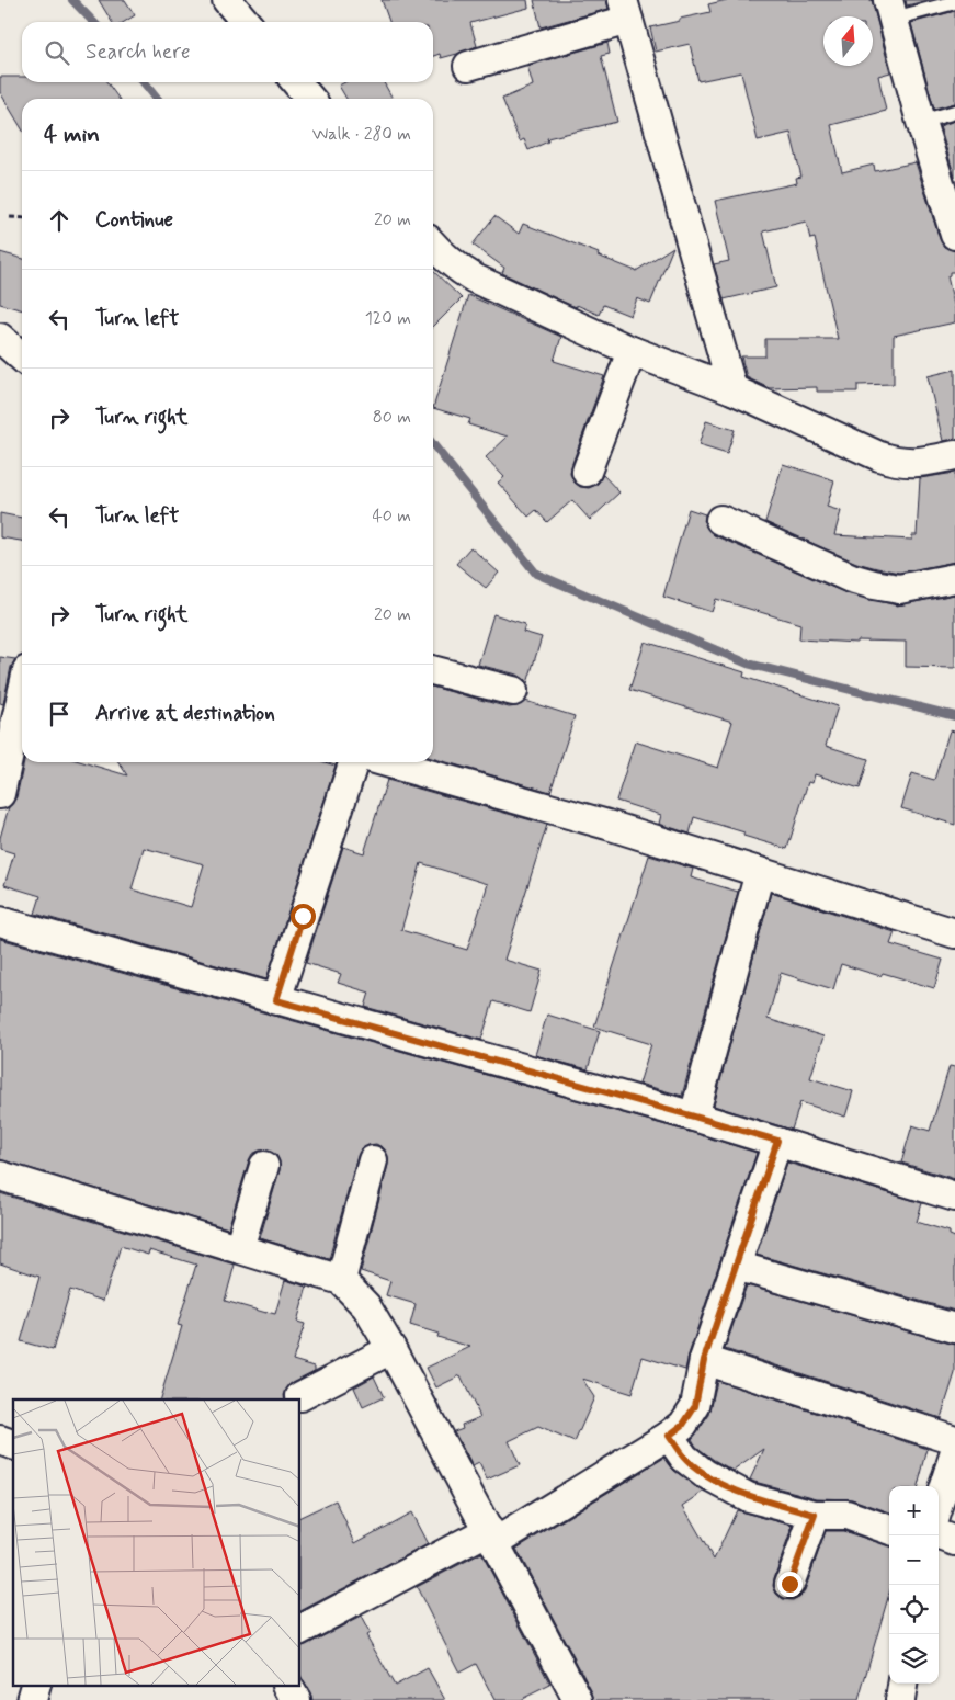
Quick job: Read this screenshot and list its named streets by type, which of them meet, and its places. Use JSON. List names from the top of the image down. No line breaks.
{"north":"top","page":{"search":"Search here","heading":["4 min","Walk · 280 m"],"list":[["Continue","20 m"],["Turn left","120 m"],["Turn right","80 m"],["Turn left","40 m"],["Turn right","20 m"],"Arrive at destination"],"map_buttons":["+","−"]}}
